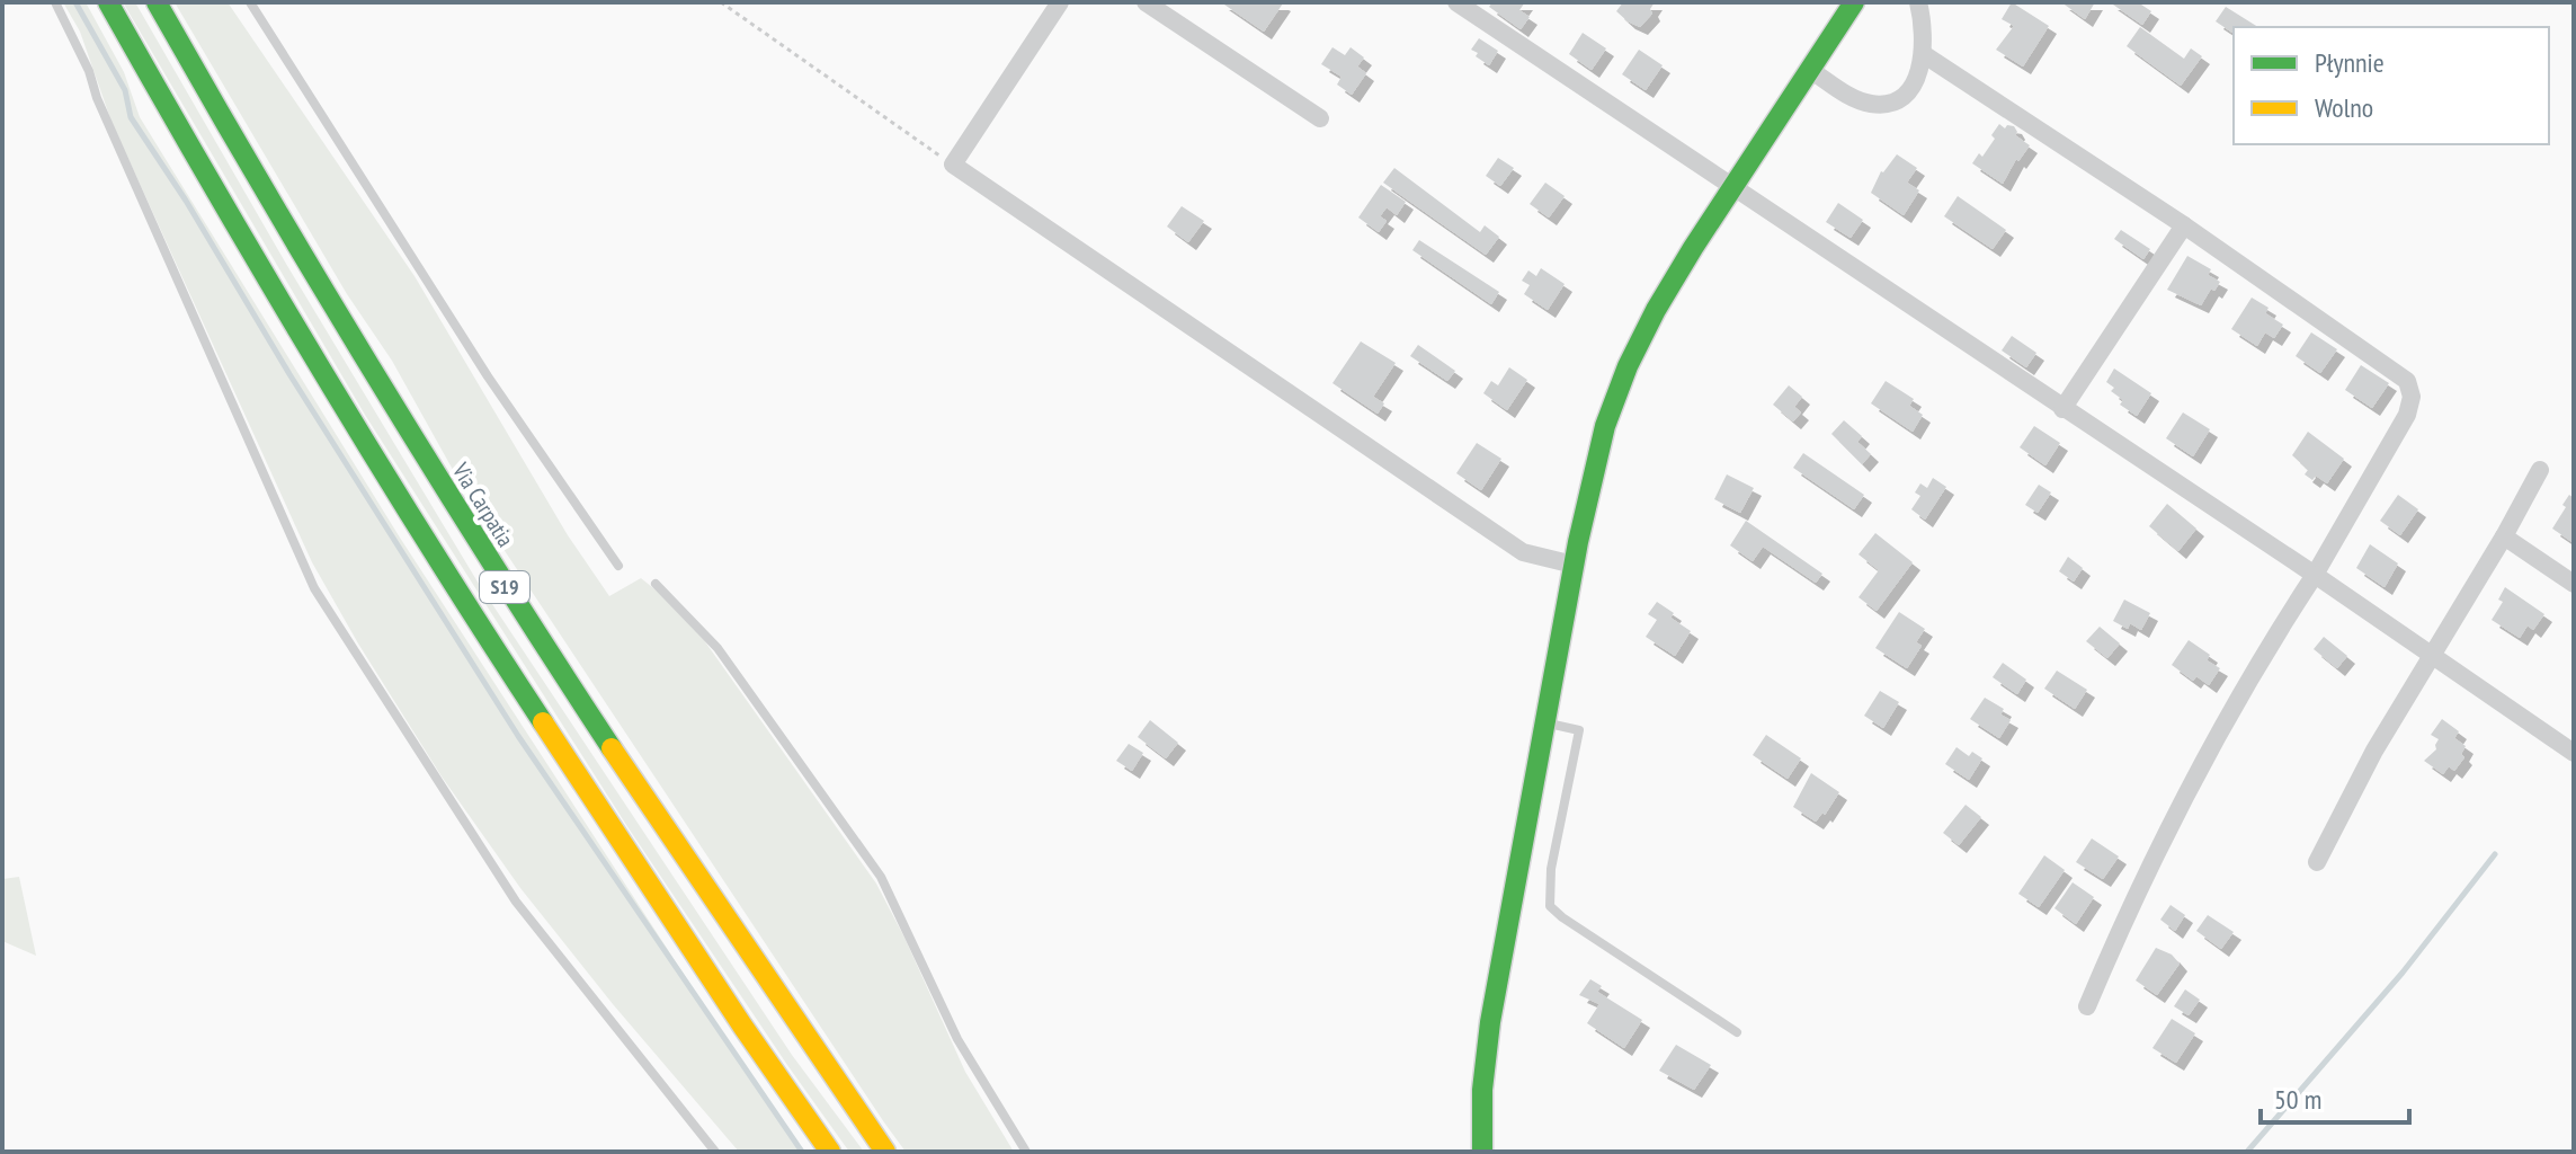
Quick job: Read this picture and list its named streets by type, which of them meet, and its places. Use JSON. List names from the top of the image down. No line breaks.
{"streets":{"main road":["Via Carpatia","S19"]},"legend":["Płynnie","Wolno"],"scale_bar":"50 m"}
